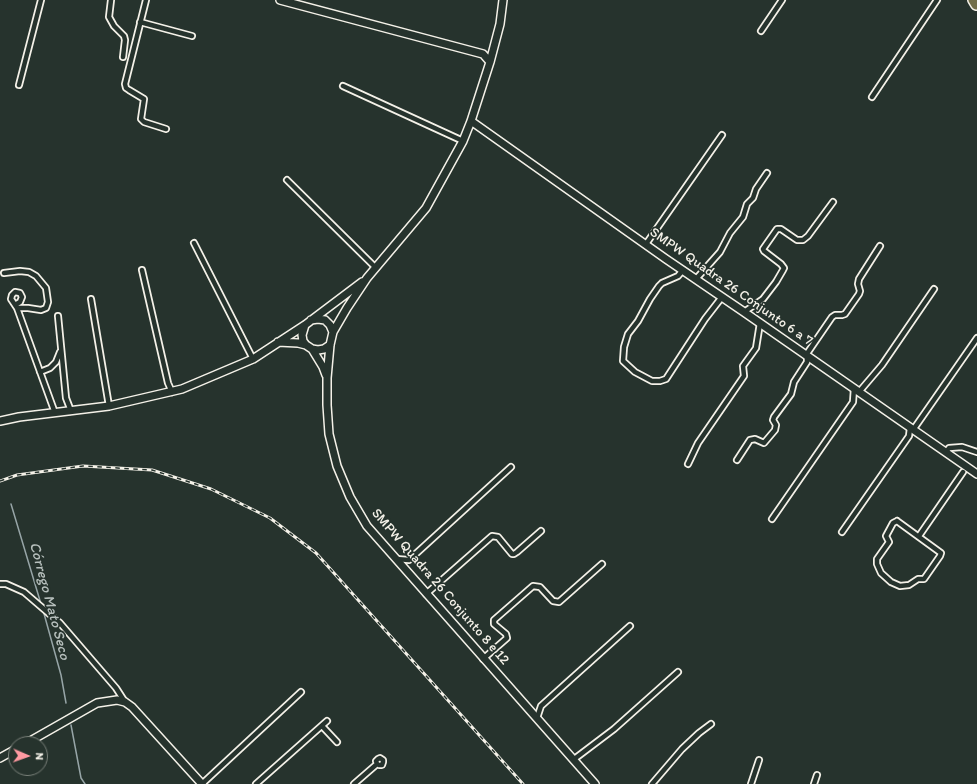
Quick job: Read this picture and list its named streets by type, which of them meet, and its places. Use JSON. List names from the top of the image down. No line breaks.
{"streets":{"street":["SMPW Quadra 26 Conjunto 6 a 7","SMPW Quadra 26 Conjunto 8 e 12"]},"water":["Córrego Mato Seco"],"north":"right"}
